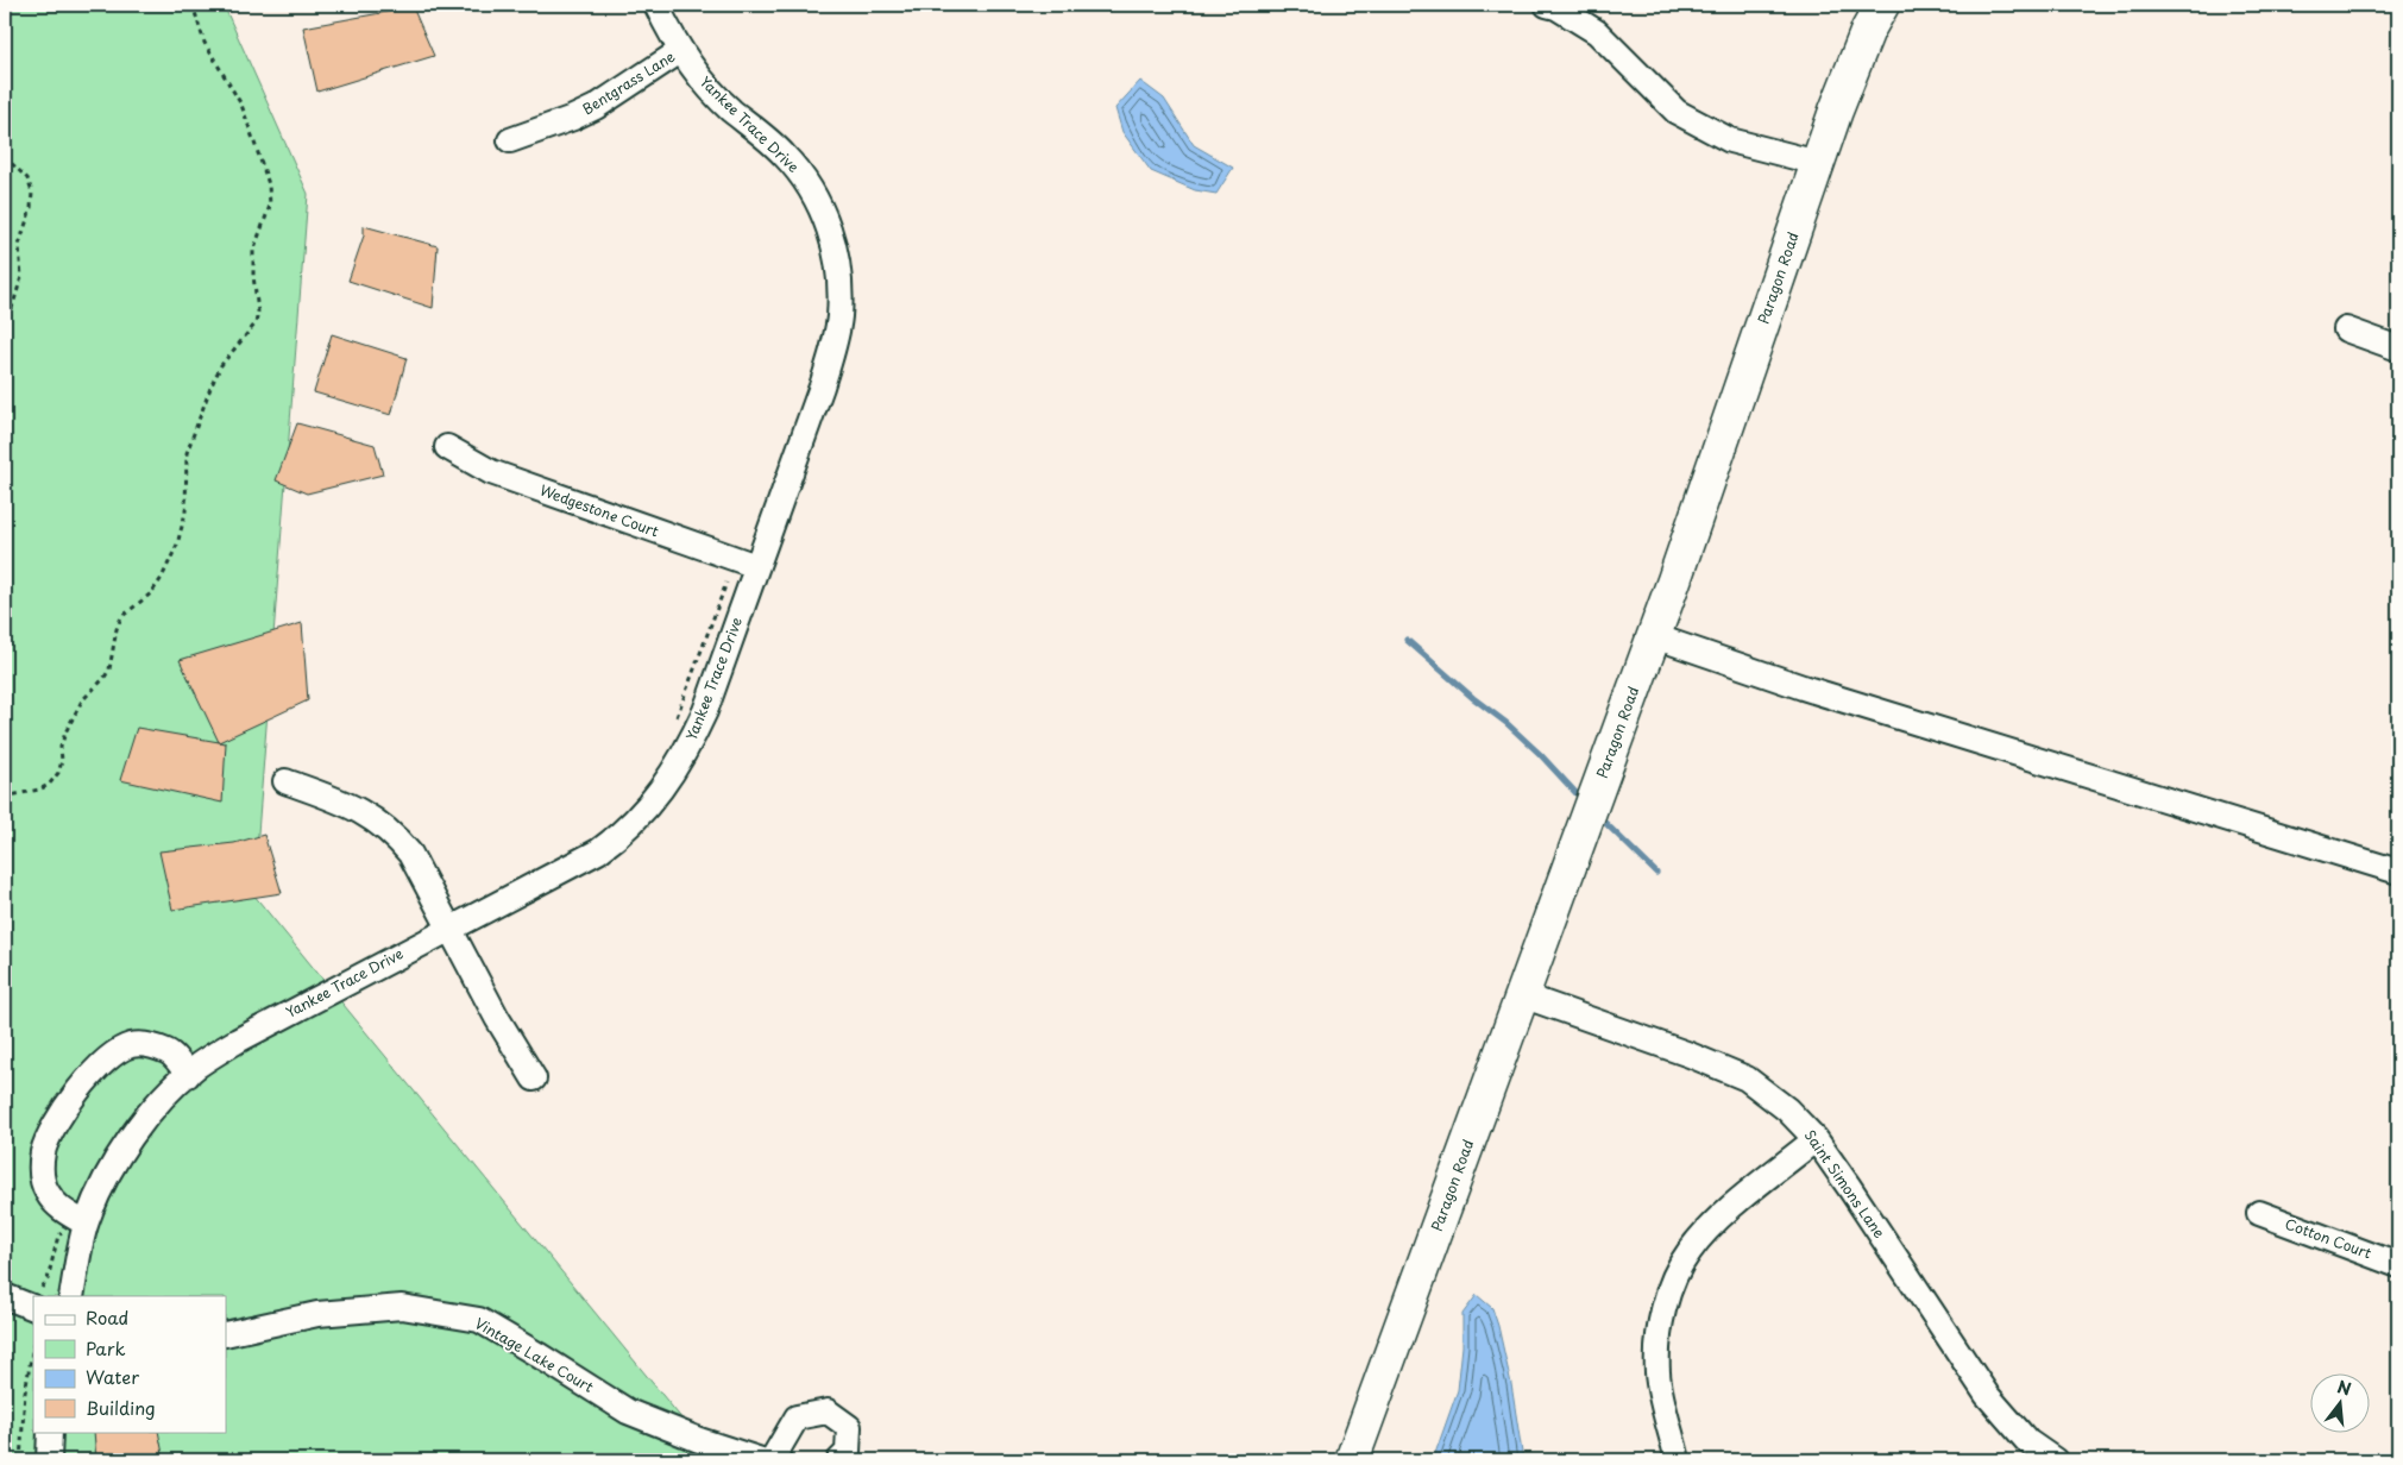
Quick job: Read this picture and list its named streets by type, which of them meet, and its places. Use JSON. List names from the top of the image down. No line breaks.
{"streets":{"street":["Bentgrass Lane","Yankee Trace Drive","Paragon Road","Wedgestone Court","Saint Simons Lane","Cotton Court","Vintage Lake Court"]},"crossings":[["Bentgrass Lane","Yankee Trace Drive"],["Yankee Trace Drive","Wedgestone Court"],["Paragon Road","Saint Simons Lane"]],"legend":["Road","Park","Water","Building"],"north":"top"}
